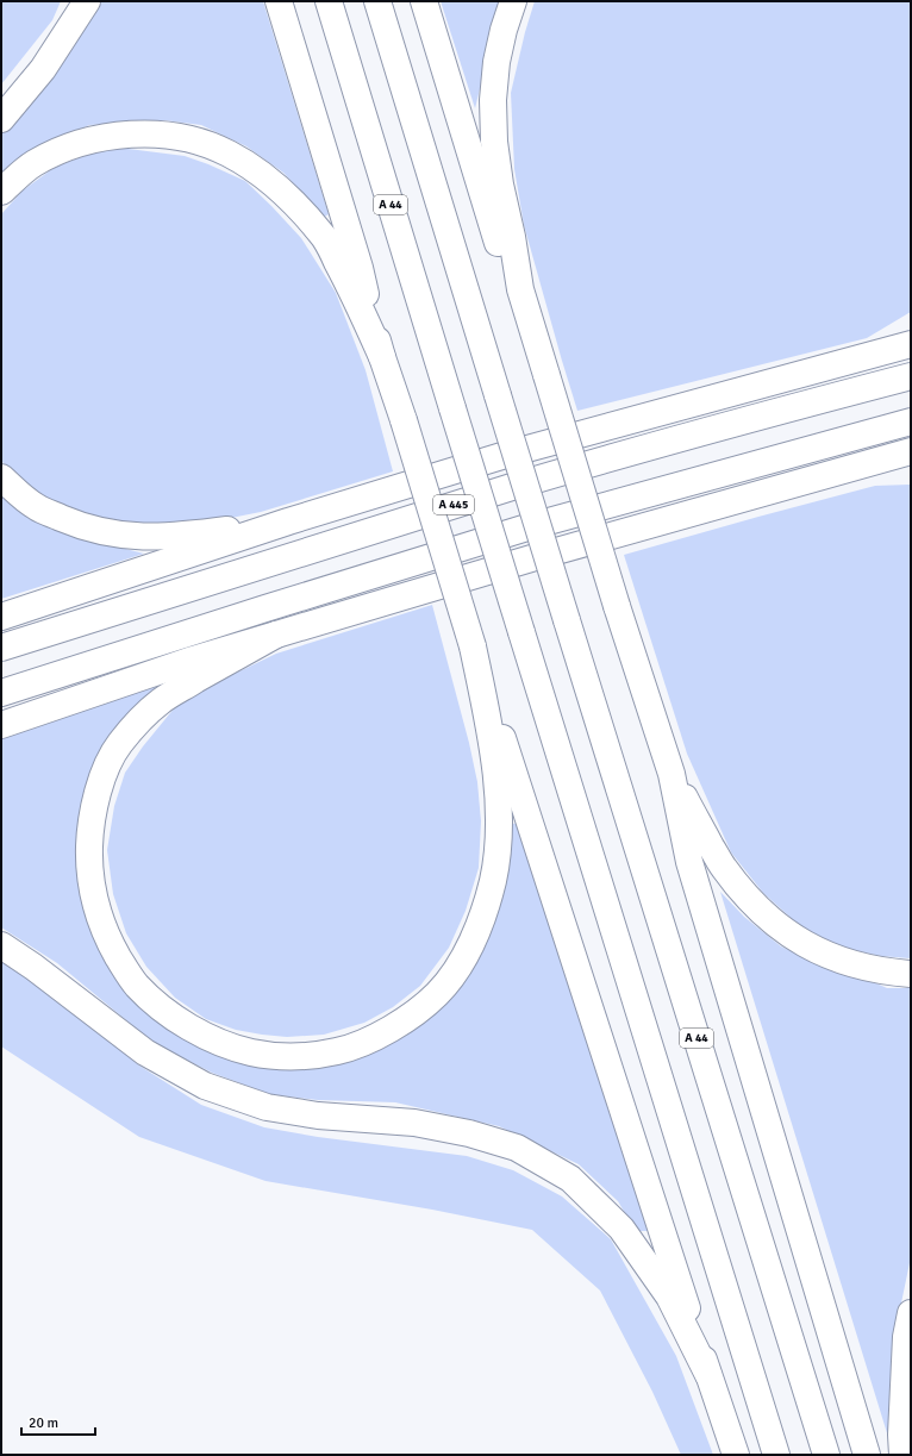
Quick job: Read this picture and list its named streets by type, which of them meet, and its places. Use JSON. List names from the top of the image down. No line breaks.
{"streets":{"highway":["A 44","A 445"]},"scale_bar":"20 m"}
